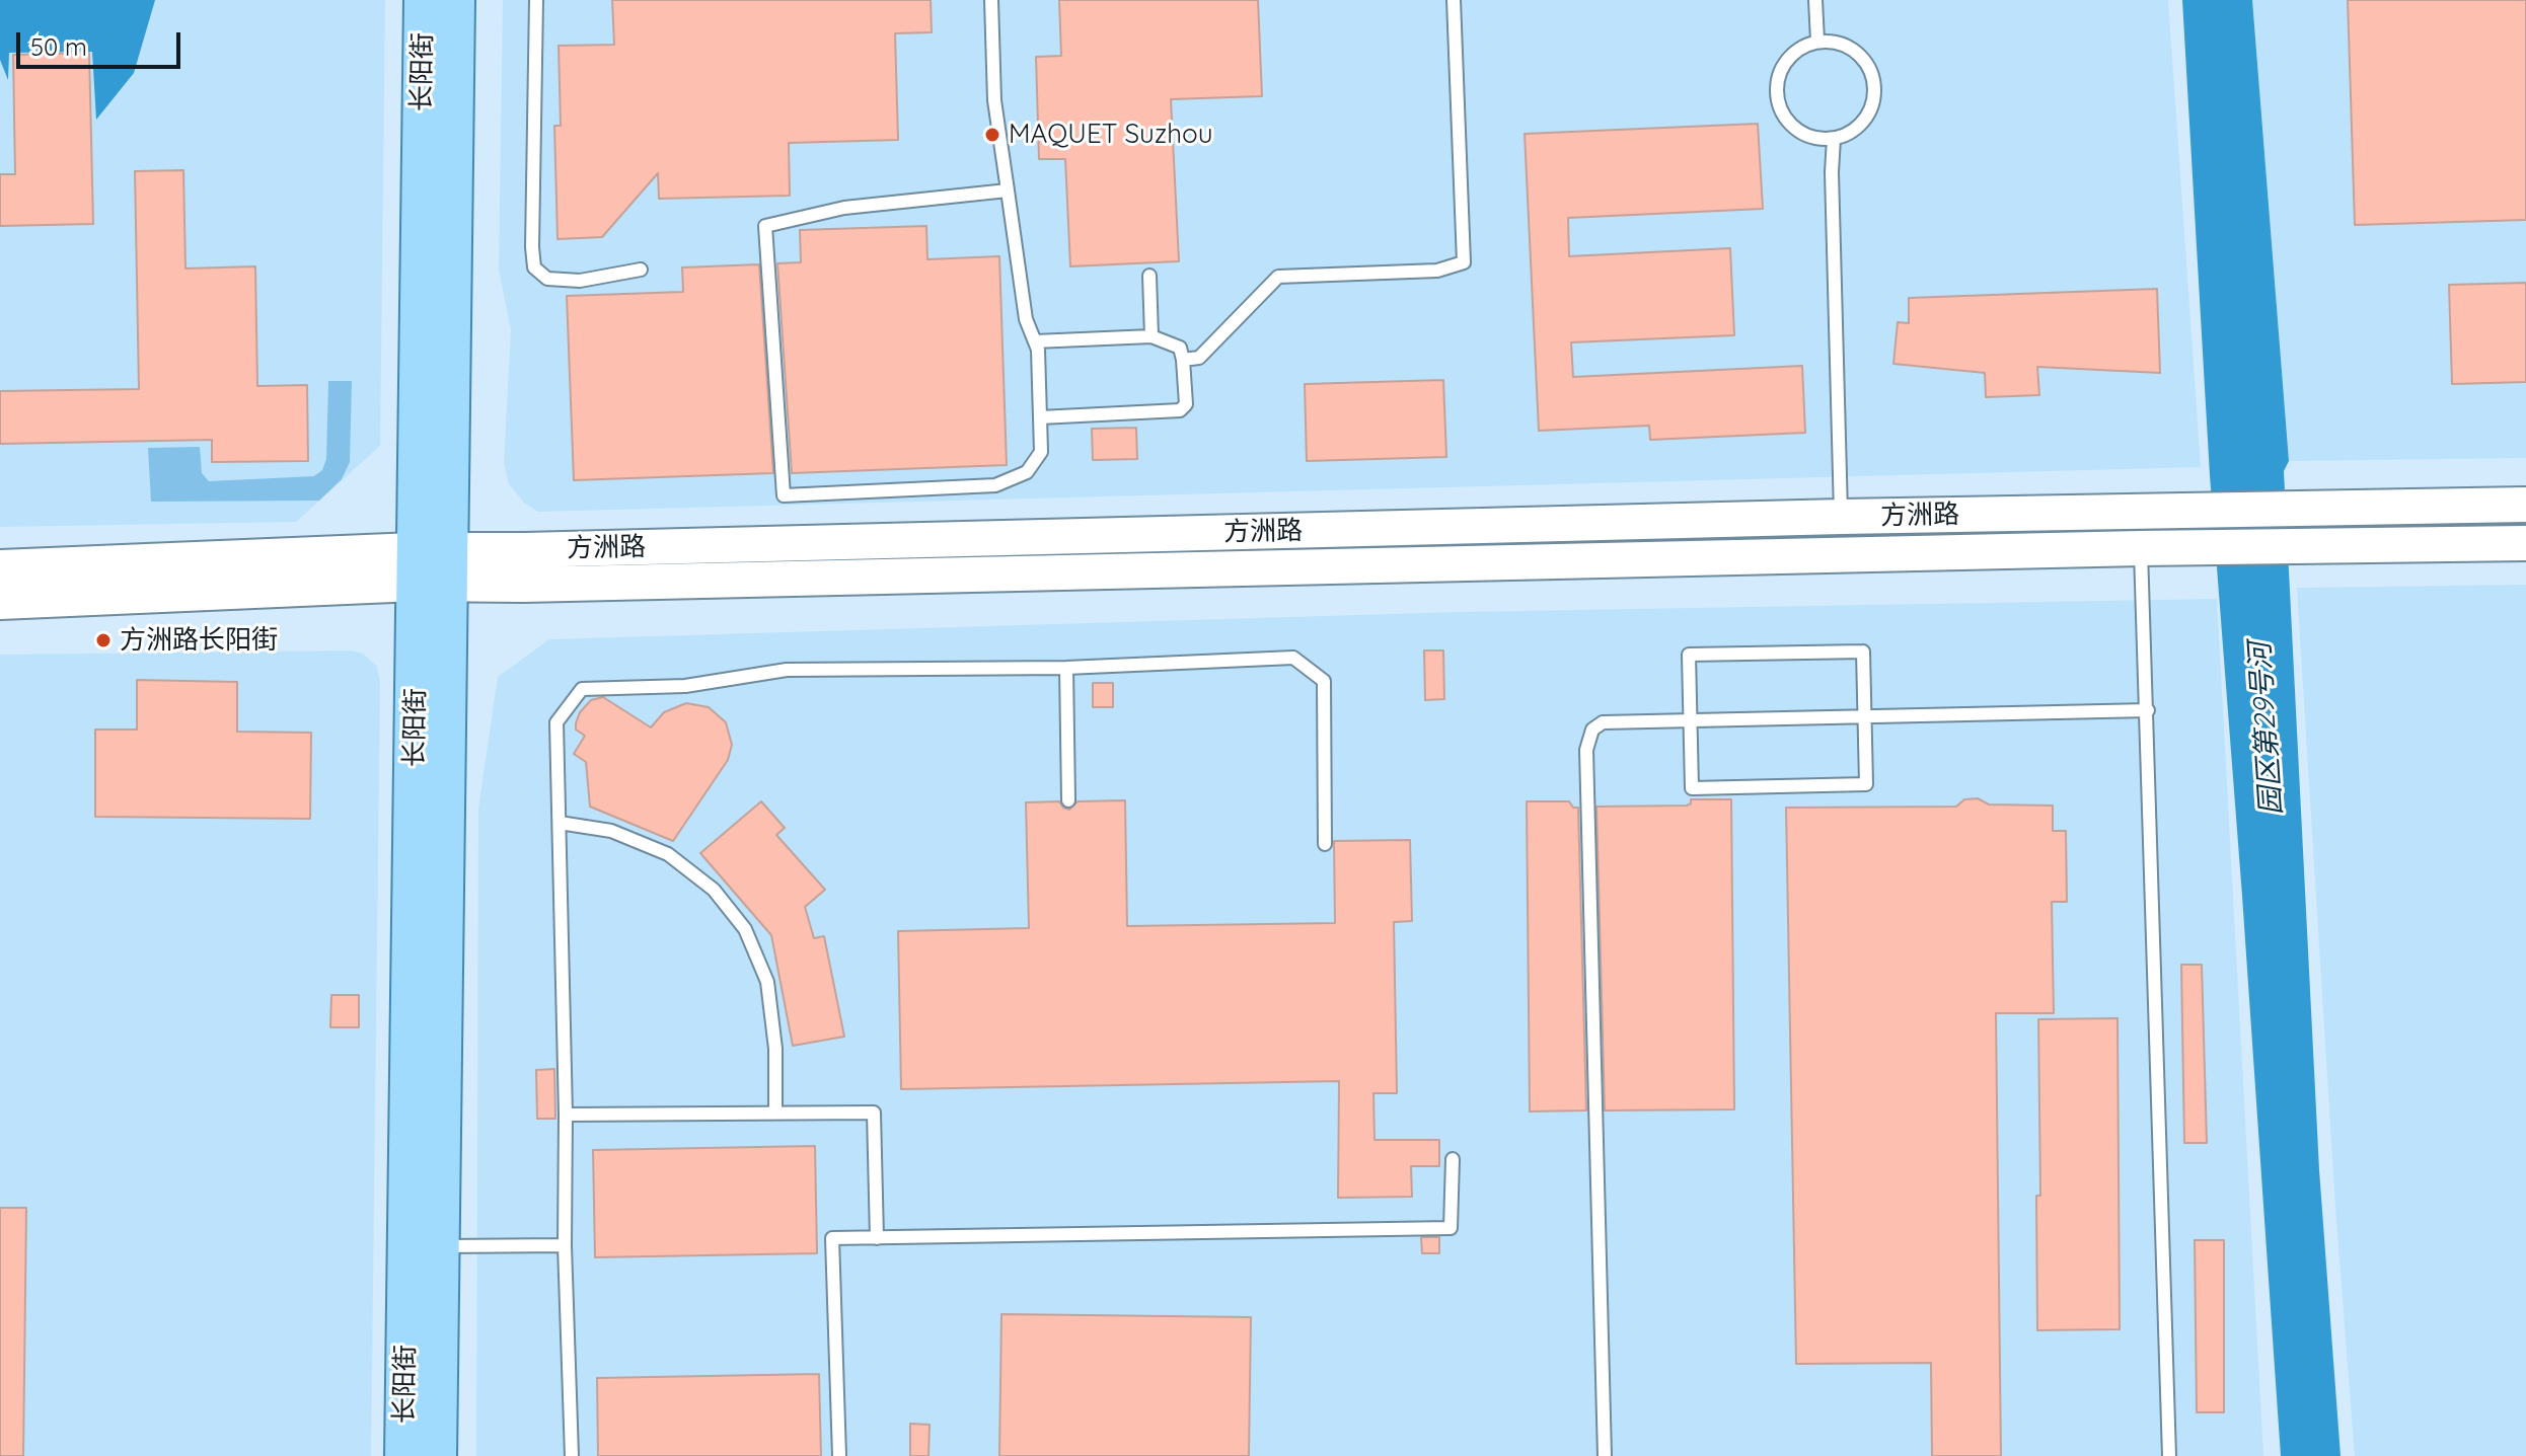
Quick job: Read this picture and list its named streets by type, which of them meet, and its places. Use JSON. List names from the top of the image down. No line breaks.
{"streets":{"main road":["长阳街","方洲路"]},"crossings":[["长阳街","方洲路"]],"water":["园区第29号河"],"places":["MAQUET Suzhou","方洲路长阳街"],"scale_bar":"50 m"}
